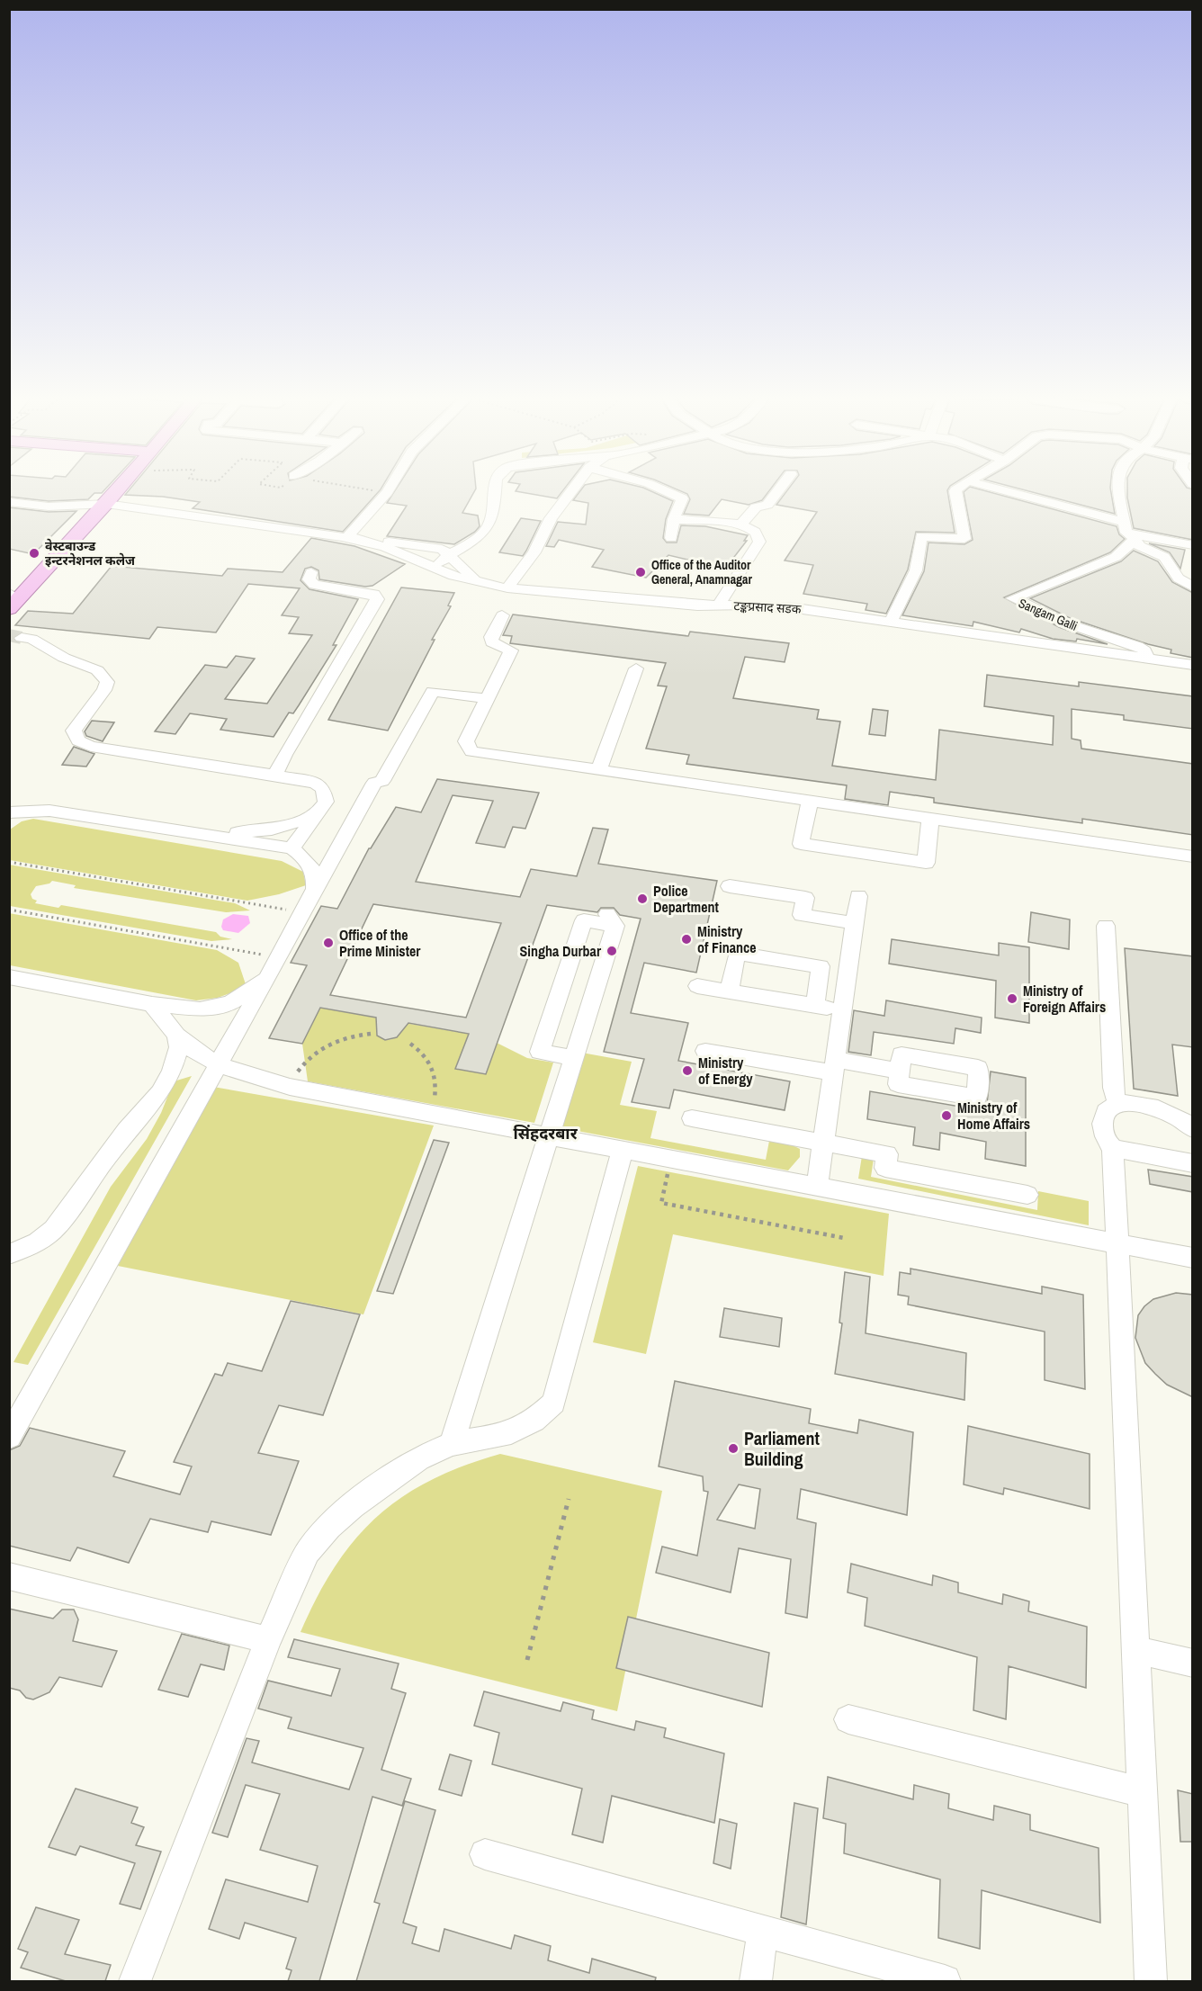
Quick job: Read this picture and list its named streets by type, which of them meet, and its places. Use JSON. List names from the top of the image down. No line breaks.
{"streets":{"street":["टङ्कप्रसाद सडक","Sangam Galli"]},"crossings":[["टङ्कप्रसाद सडक","Sangam Galli"]],"districts":["सिंहदरबार"],"places":["वेस्टबाउन्ड इन्टरनेशनल कलेज","Office of the Auditor General, Anamnagar","Police Department","Ministry of Finance","Office of the Prime Minister","Singha Durbar","Ministry of Foreign Affairs","Ministry of Energy","Ministry of Home Affairs","Parliament Building"]}
